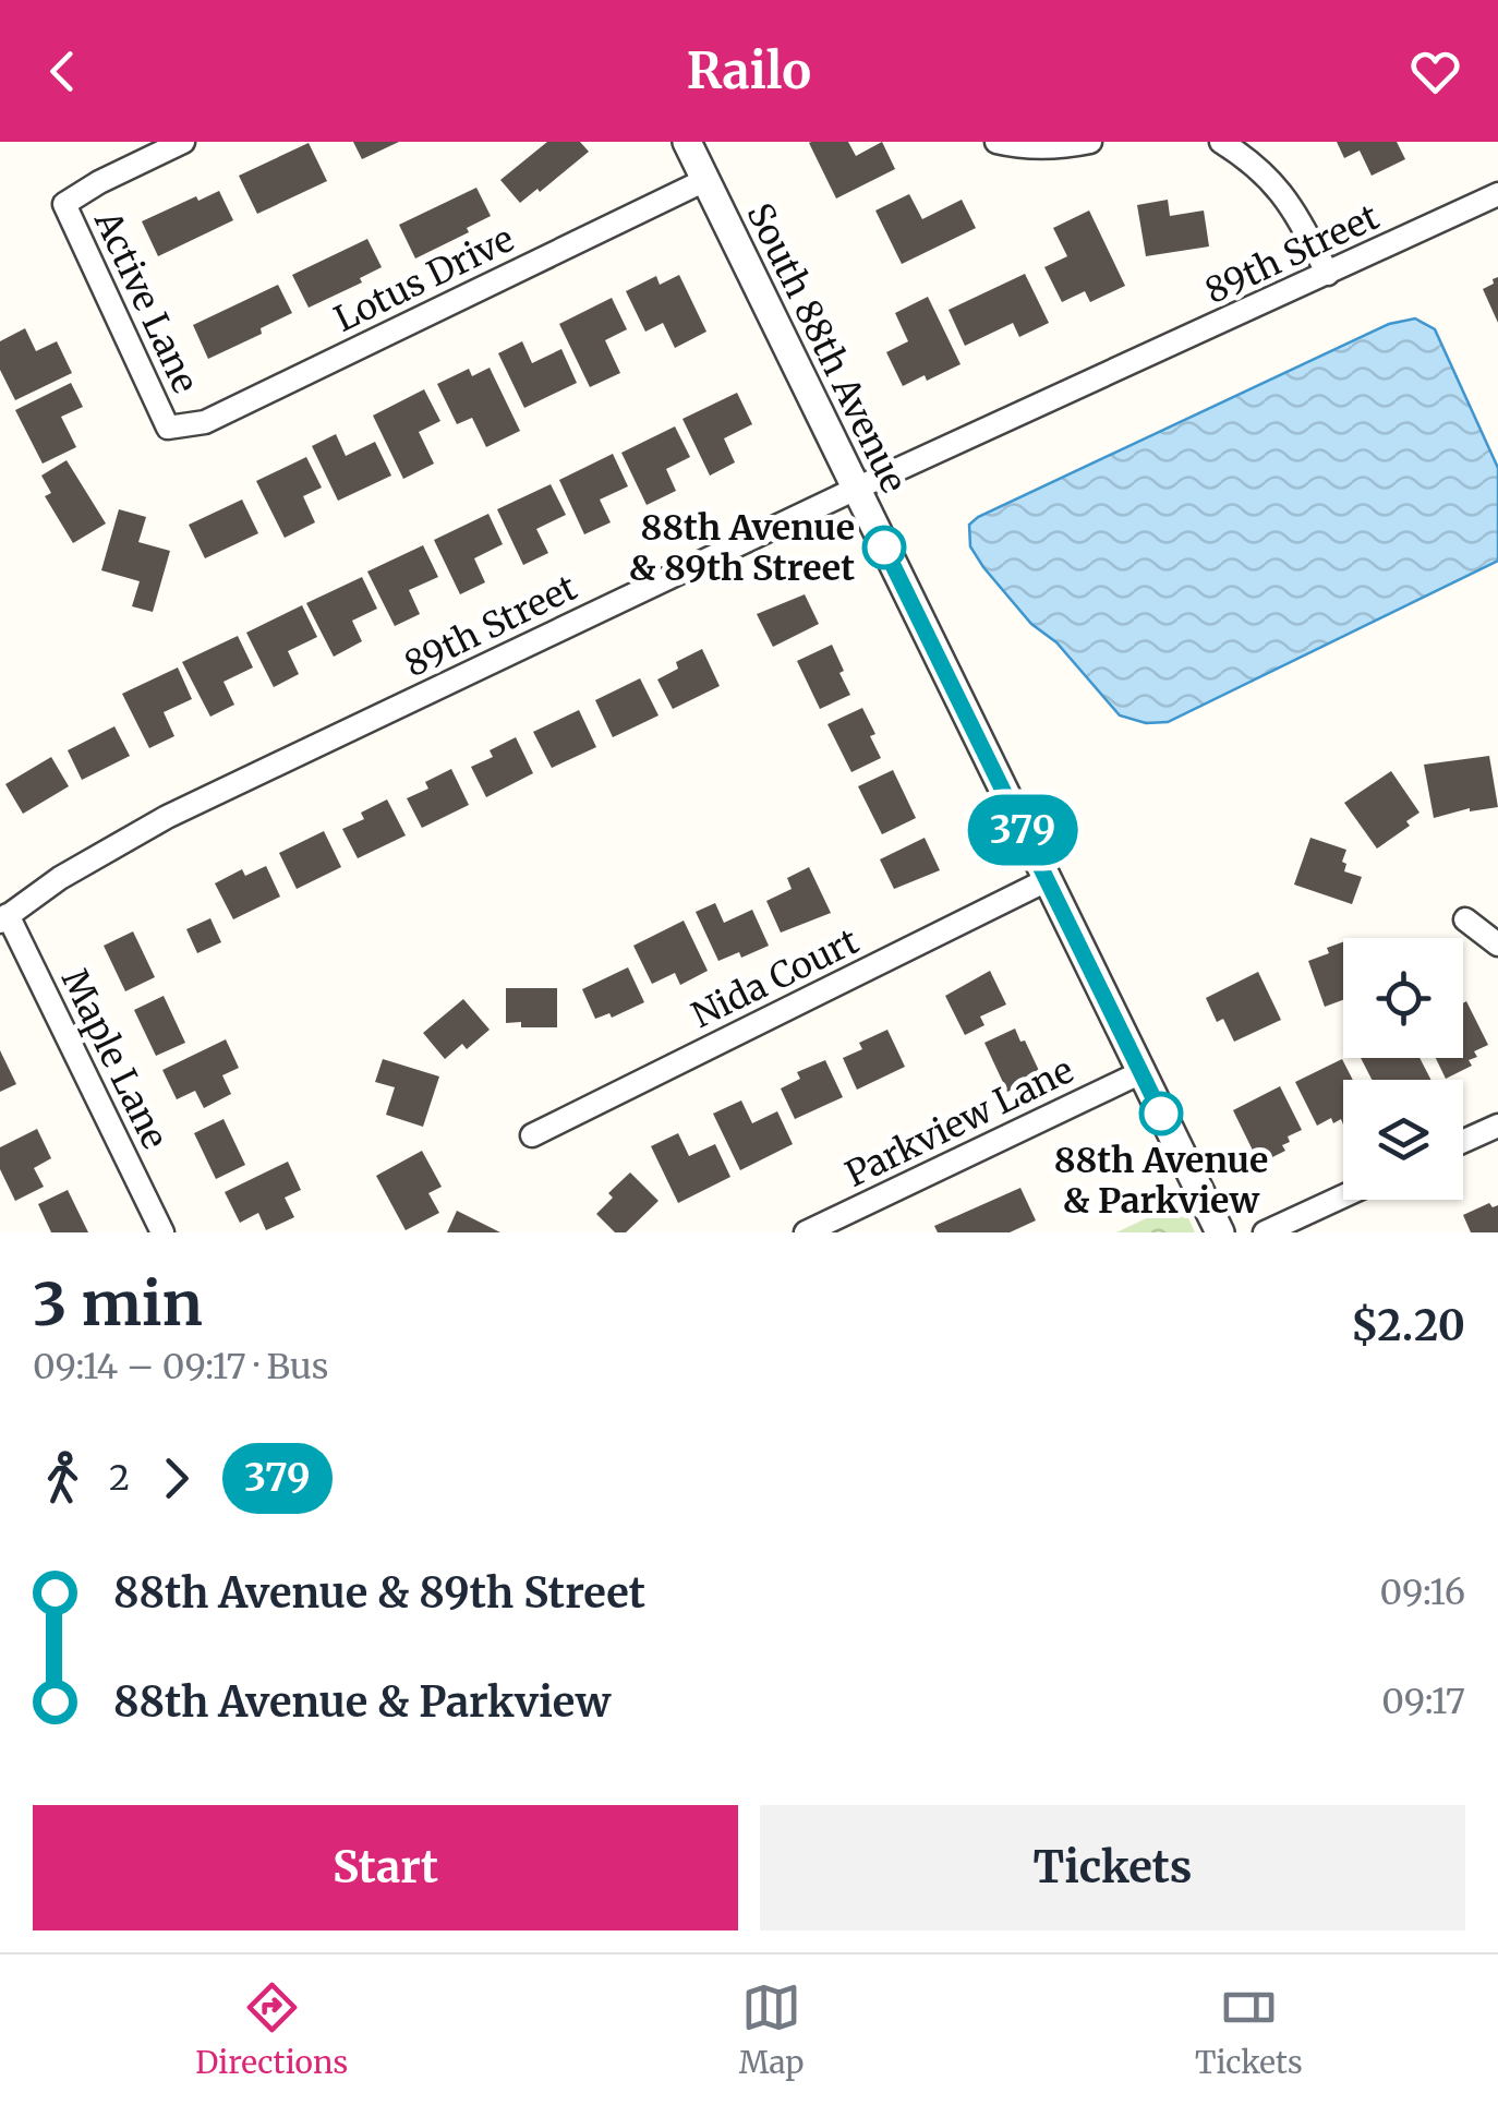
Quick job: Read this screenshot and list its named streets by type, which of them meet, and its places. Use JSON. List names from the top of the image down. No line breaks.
{"streets":{"street":["89th Street","Lotus Drive","Active Lane","South 88th Avenue","Nida Court","Maple Lane","Parkview Lane"]},"crossings":[["89th Street","South 88th Avenue"],["89th Street","Maple Lane"],["Lotus Drive","Active Lane"],["Lotus Drive","South 88th Avenue"],["South 88th Avenue","Nida Court"],["South 88th Avenue","Parkview Lane"]],"places":["88th Avenue & 89th Street","88th Avenue & Parkview"],"lines":["bus line 379"],"page":{"header":"Railo","on_map":"379","heading":["3 min","09:14 – 09:17 · Bus","$2.20"],"legs":["2","379"],"list":[{"name":"88th Avenue & 89th Street","value":"09:16"},{"name":"88th Avenue & Parkview","value":"09:17"}],"buttons":["Start","Tickets"],"tabs":["Directions","Map","Tickets"]}}
